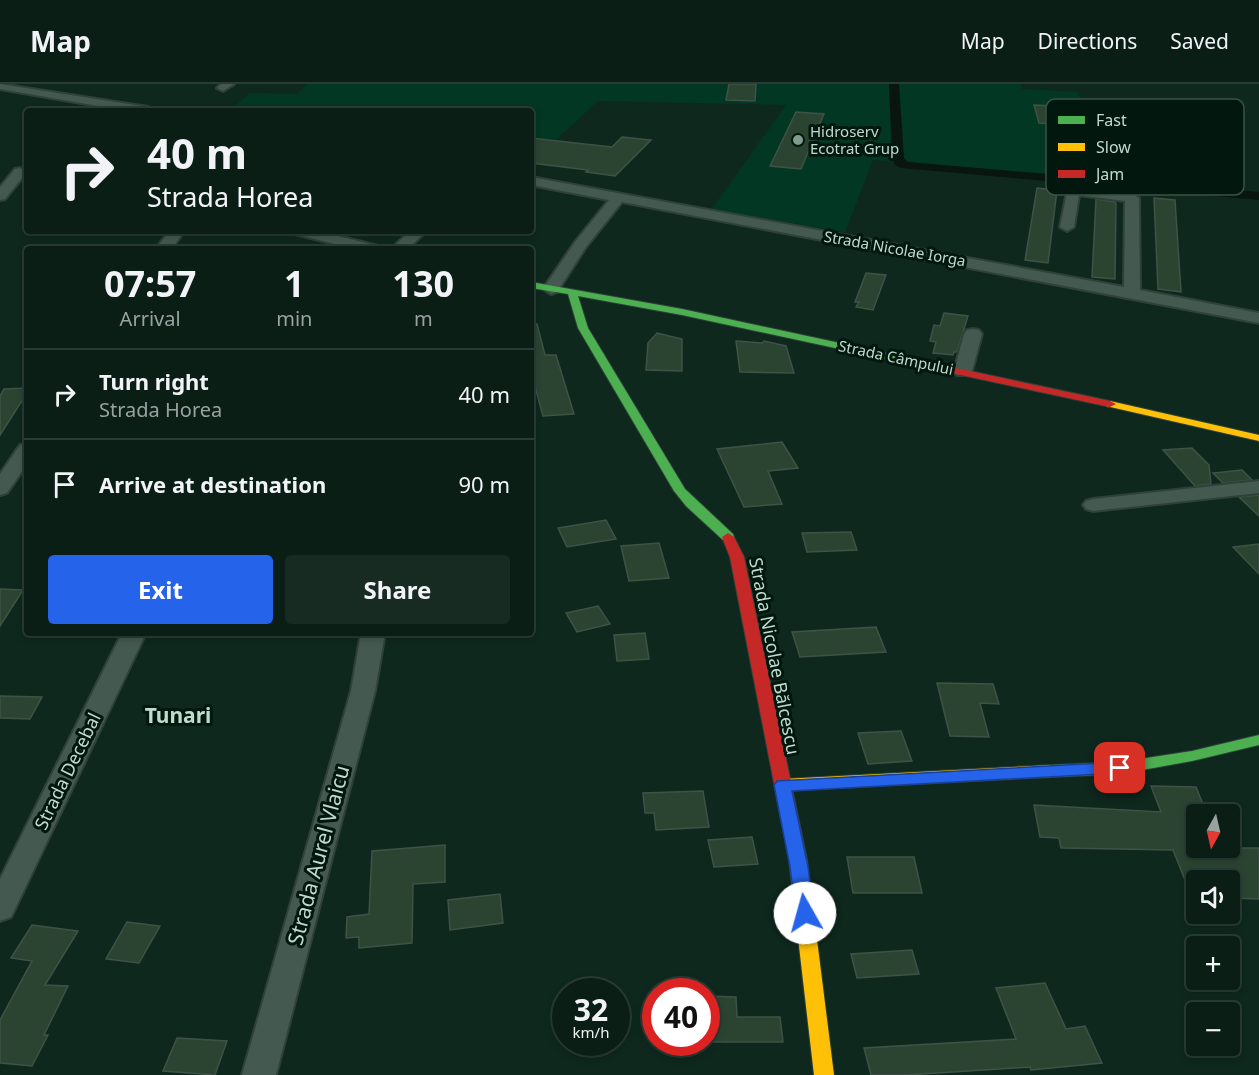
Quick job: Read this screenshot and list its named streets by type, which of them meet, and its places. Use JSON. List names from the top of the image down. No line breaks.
{"streets":{"street":["Strada Nicolae Iorga","Strada Câmpului","Strada Nicolae Bălcescu","Strada Decebal","Strada Aurel Vlaicu"]},"crossings":[["Strada Câmpului","Strada Nicolae Bălcescu"]],"districts":["Tunari"],"places":["Hidroserv Ecotrat Grup"],"legend":["Fast","Slow","Jam"],"north":"bottom","page":{"header":"Map","nav":["Map","Directions","Saved"],"turn":["40 m","Strada Horea"],"eta":["07:57","Arrival","1","min","130","m"],"list":[{"name":"Turn right","note":"Strada Horea","value":"40 m"},{"name":"Arrive at destination","value":"90 m"}],"buttons":["Exit","Share"],"map_buttons":["+","−"],"speed":"32 km/h","limit":"40"}}
